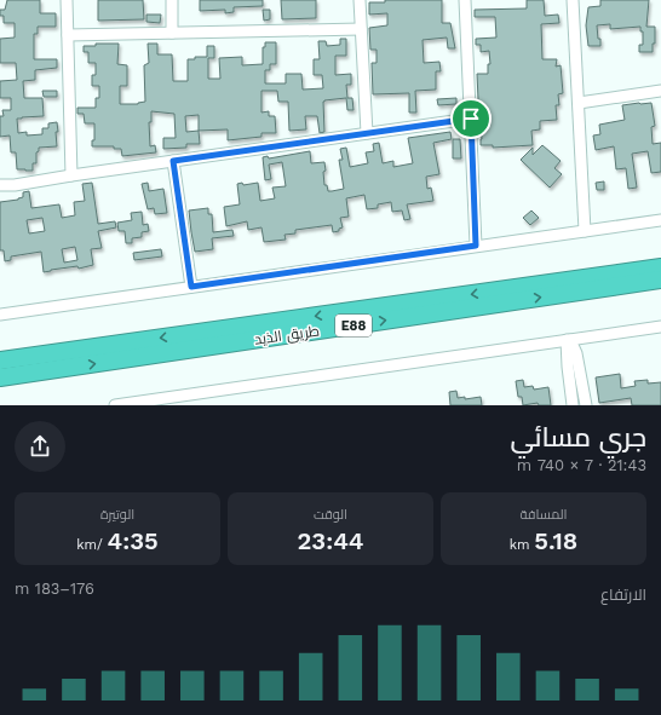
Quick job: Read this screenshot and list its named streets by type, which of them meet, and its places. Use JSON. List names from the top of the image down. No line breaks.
{"streets":{"highway":["E88","طريق الذيد"]},"page":{"heading":["جري مسائي","21:43 · 7 × 740 m"],"stats":[["المسافة","5.18 km"],["الوقت","23:44"],["الوتيرة","4:35 /km"]],"chart":["الارتفاع","176–183 m"]}}
